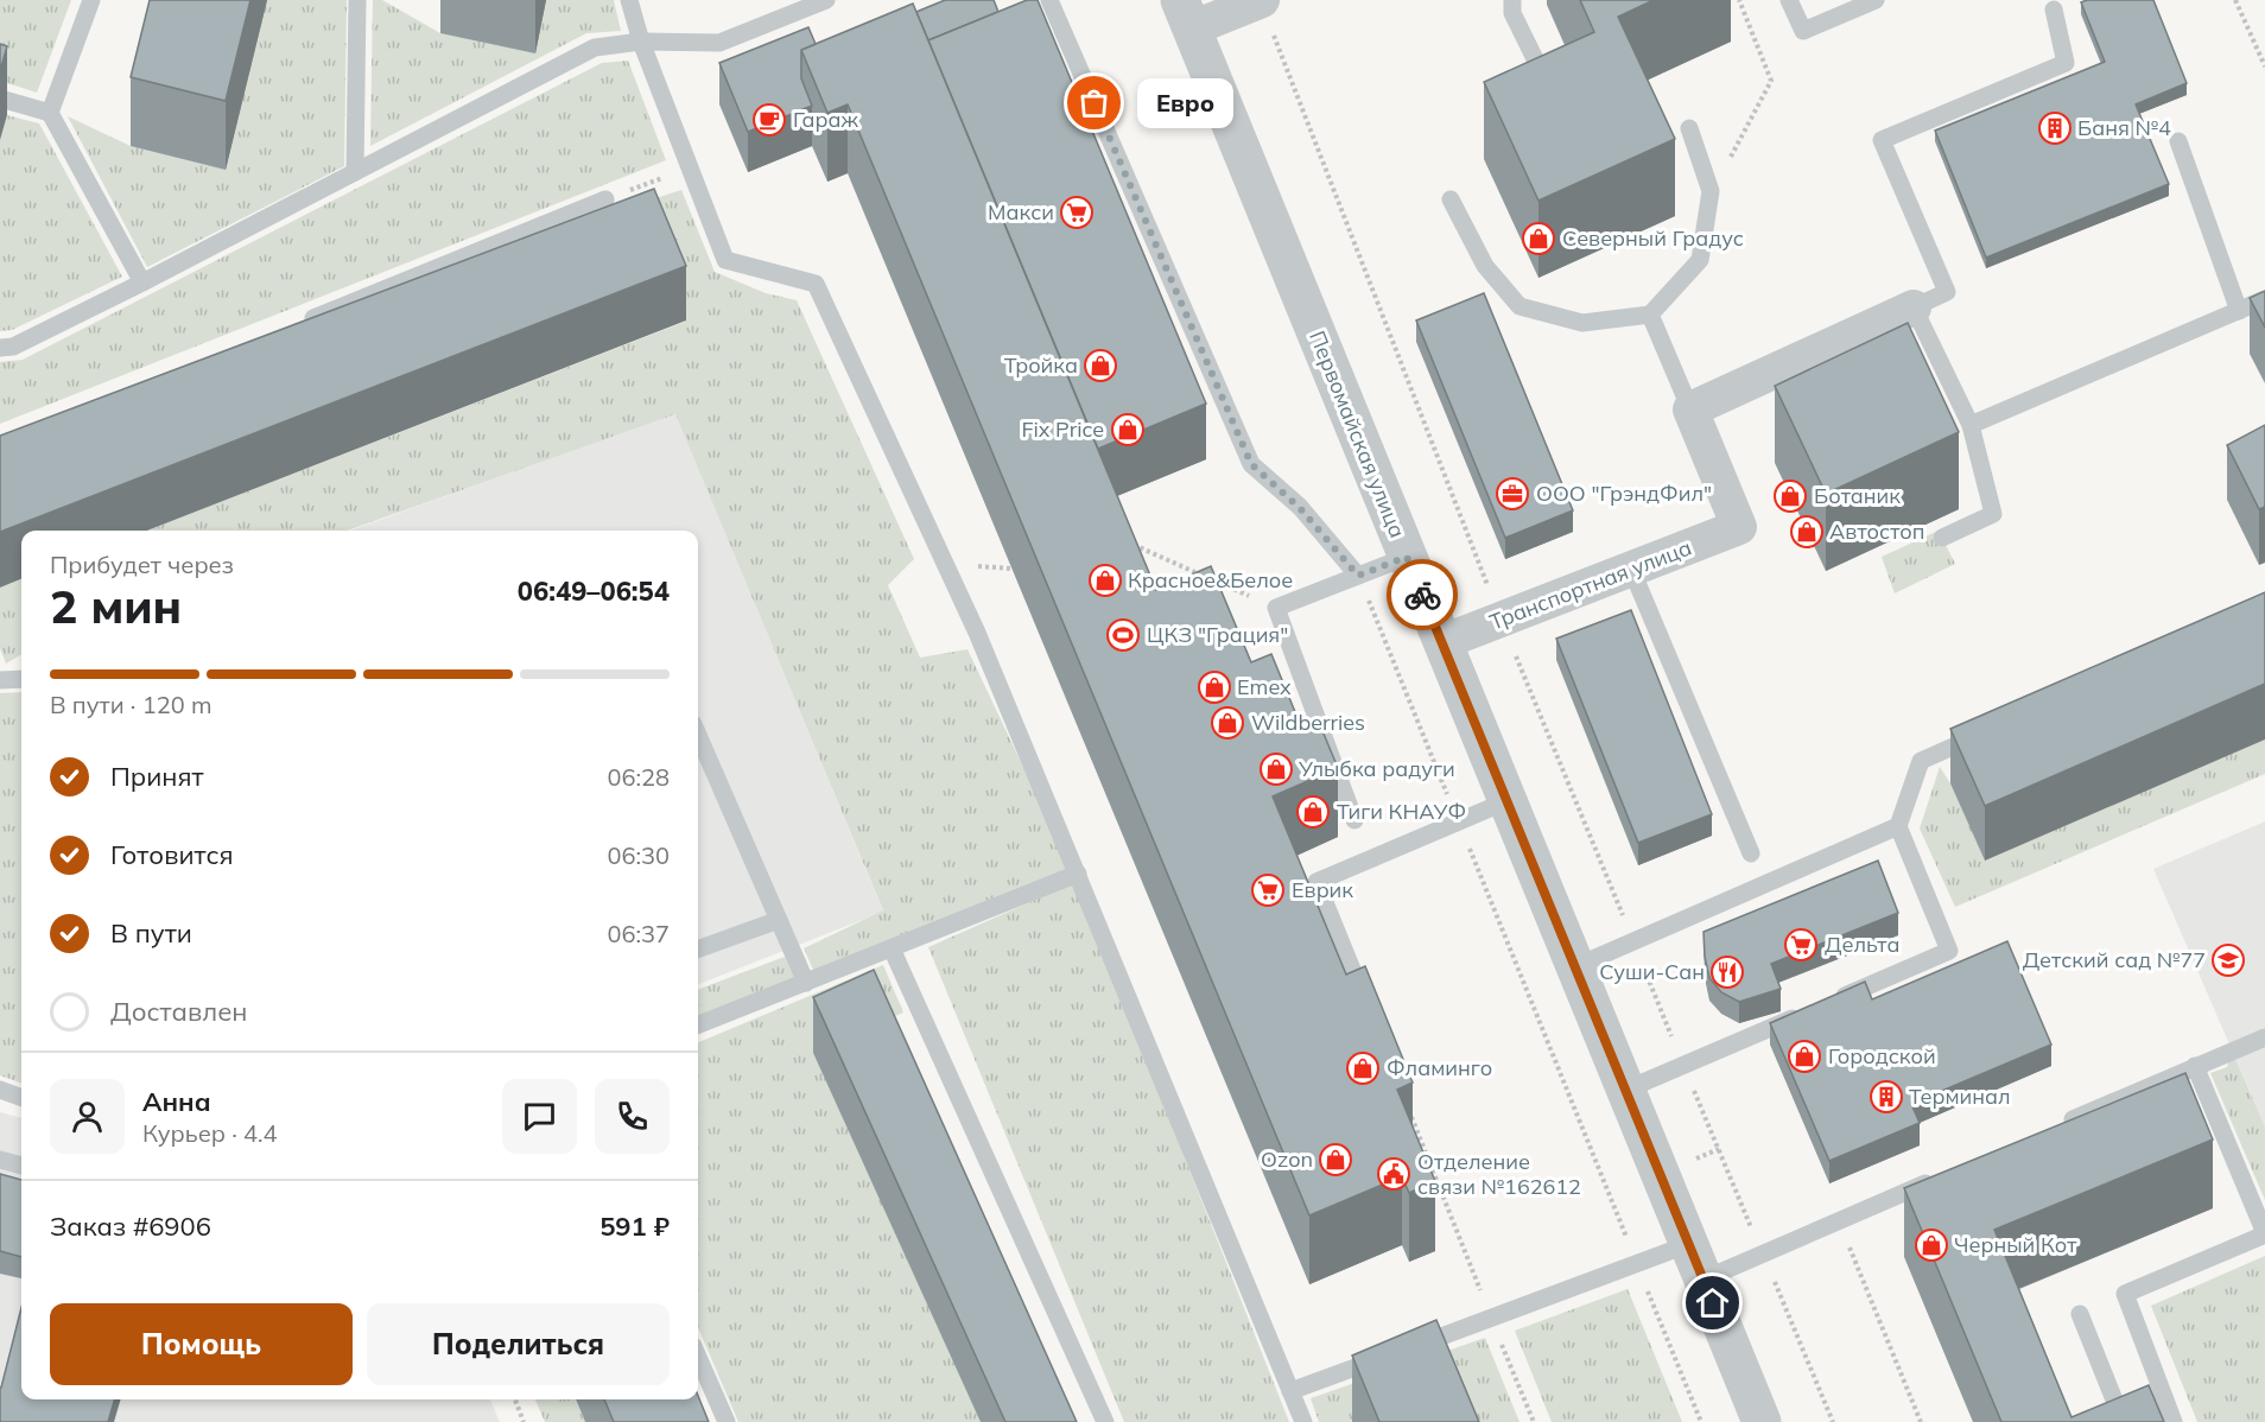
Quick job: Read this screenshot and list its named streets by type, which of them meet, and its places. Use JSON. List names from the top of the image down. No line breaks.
{"streets":{"street":["Первомайская улица","Транспортная улица"]},"crossings":[["Первомайская улица","Транспортная улица"]],"places":{"other":["Евро"],"cafe":["Гараж"],"building":["Баня №4","Терминал"],"supermarket":["Макси","Еврик","Дельта"],"shop":["Северный Градус","Тройка","Fix Price","Ботаник","Автостоп","Красное&Белое","Emex","Wildberries","Улыбка радуги","Тиги КНАУФ","Городской","Фламинго","Ozon","Черный Кот"],"office":["ООО \"ГрэндФил\""],"sports":["ЦКЗ \"Грация\""],"school or university":["Детский сад №77"],"restaurant":["Суши-Сан"],"public building":["Отделение связи №162612"]},"page":{"bubble":"Евро","heading":["2 мин","Прибудет через","06:49–06:54"],"panel":["Анна","Курьер · 4.4","Заказ #6906","591 ₽"],"bar":"В пути · 120 m","list":[["Принят","06:28"],["Готовится","06:30"],["В пути","06:37"],"Доставлен"],"buttons":["Помощь","Поделиться"]}}
